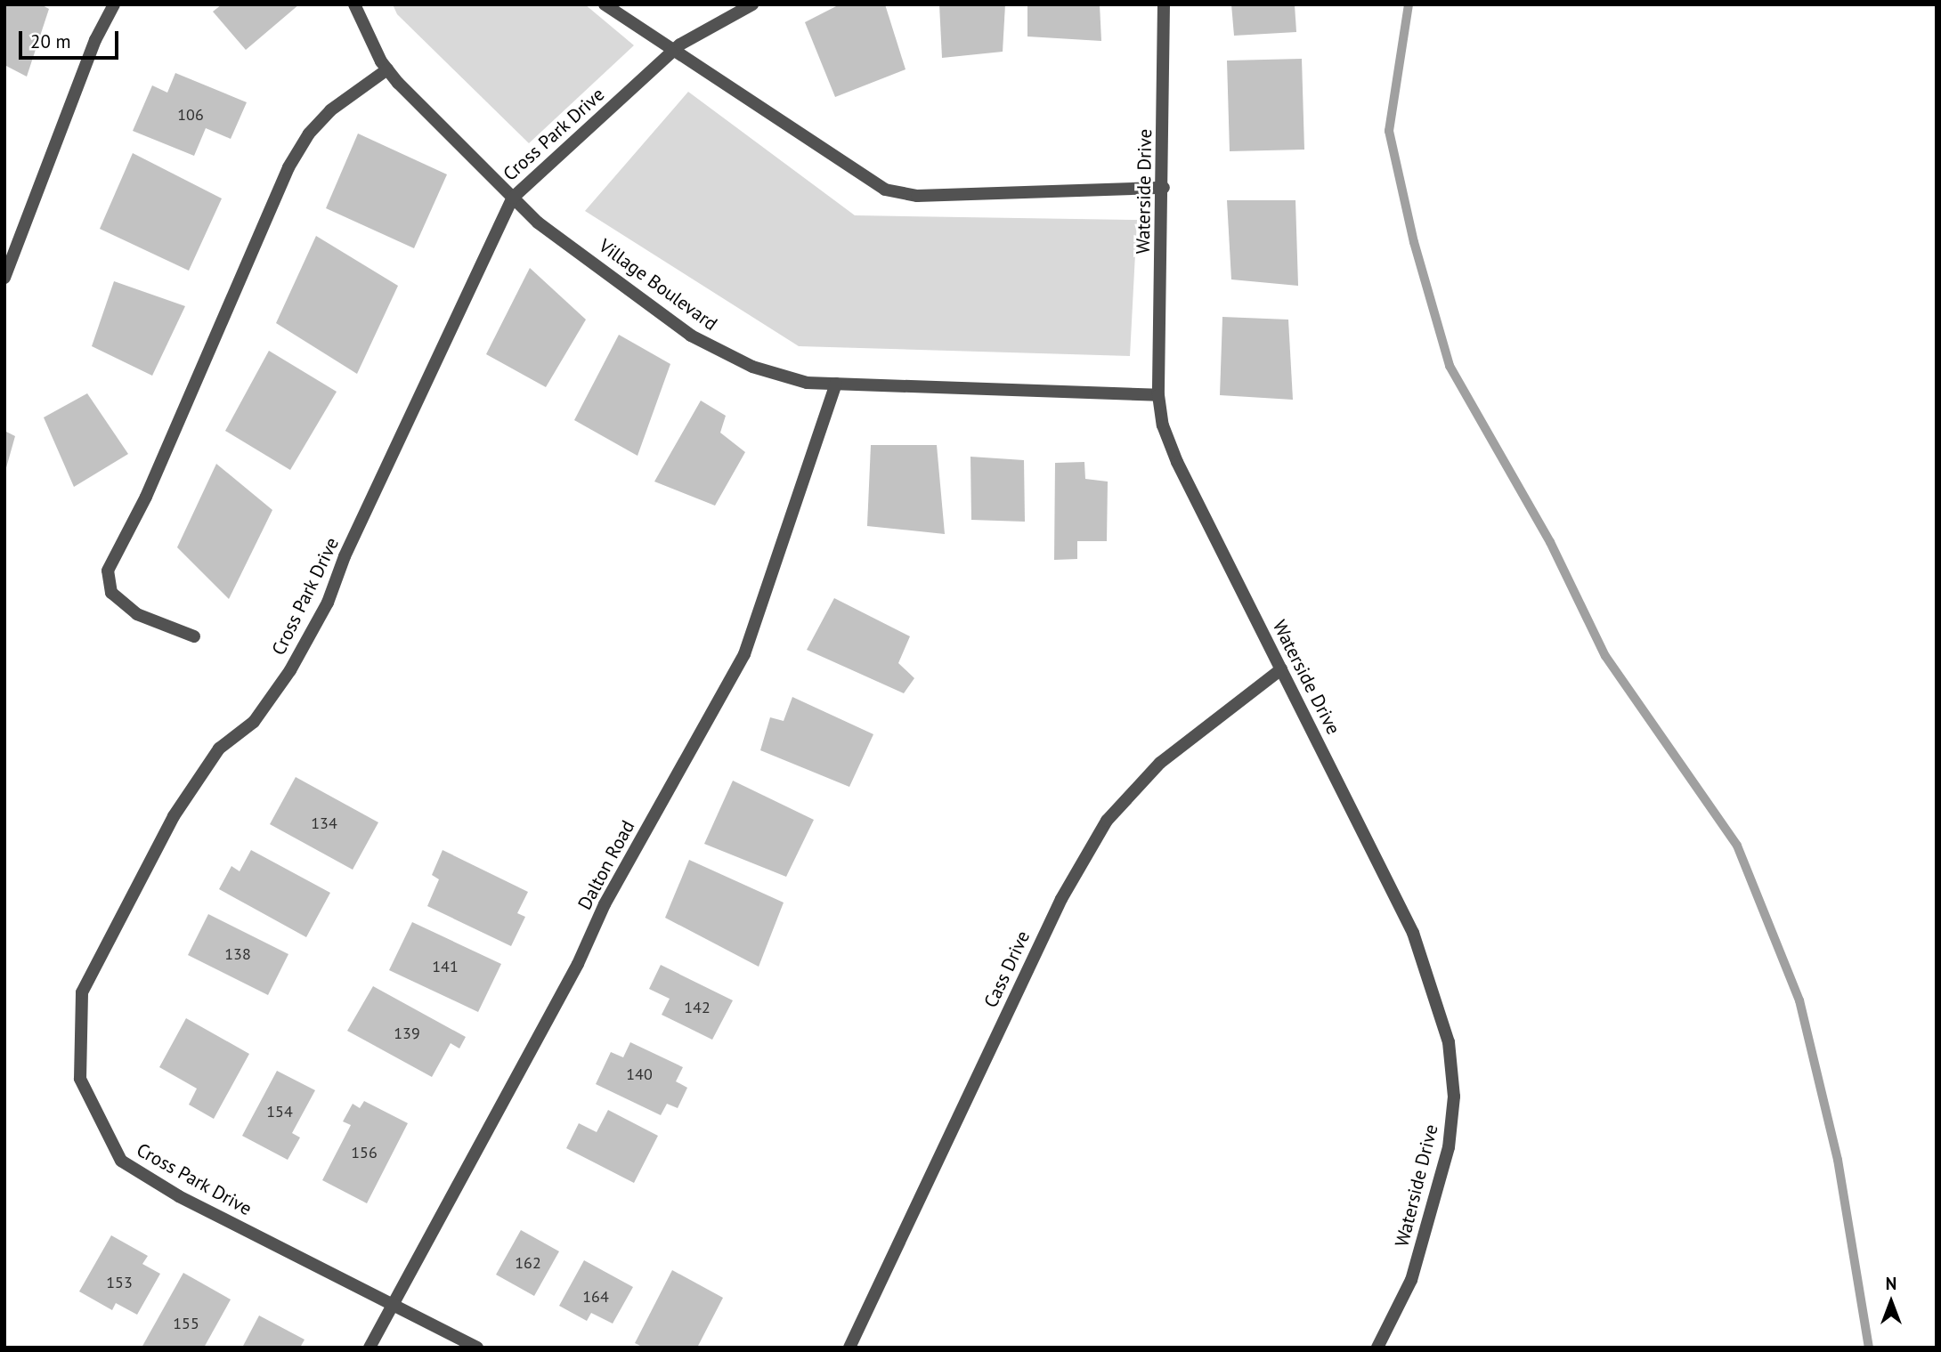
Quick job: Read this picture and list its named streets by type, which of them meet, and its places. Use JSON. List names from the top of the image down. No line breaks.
{"streets":{"street":["Cross Park Drive","Waterside Drive","Village Boulevard","Dalton Road","Cass Drive"]},"crossings":[["Cross Park Drive","Village Boulevard"],["Cross Park Drive","Dalton Road"],["Waterside Drive","Village Boulevard"],["Waterside Drive","Cass Drive"],["Village Boulevard","Dalton Road"]],"house_numbers":["106","134","138","141","142","139","140","154","156","162","153","164","155"],"scale_bar":"20 m","north":"top"}
